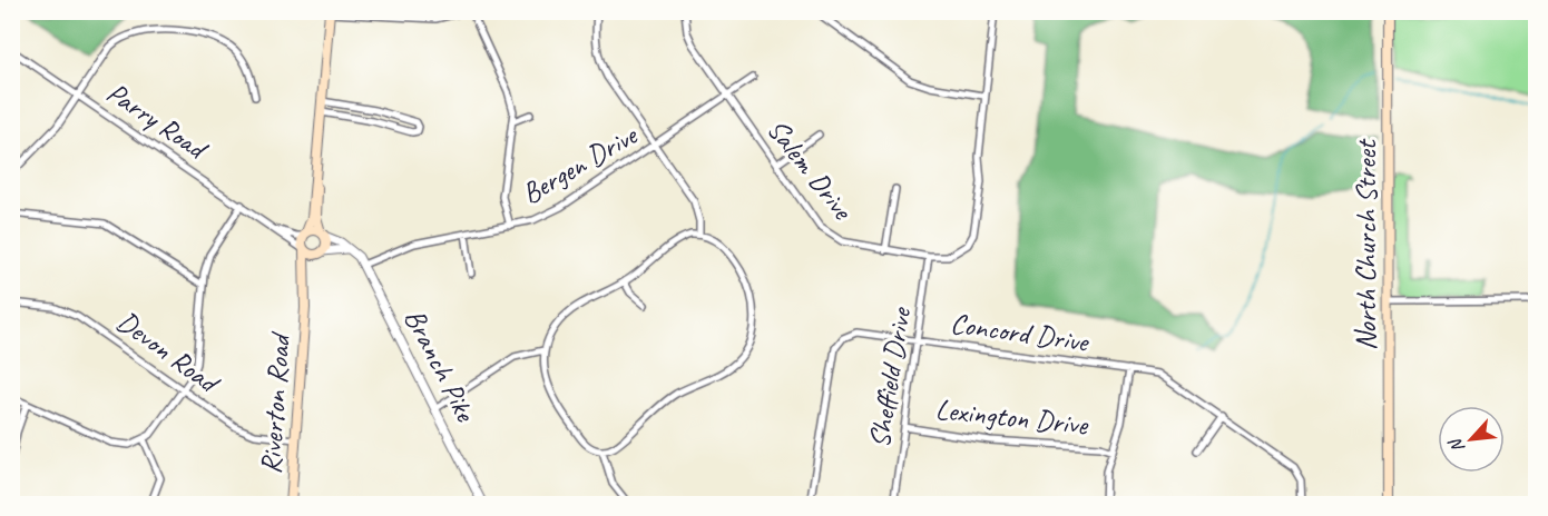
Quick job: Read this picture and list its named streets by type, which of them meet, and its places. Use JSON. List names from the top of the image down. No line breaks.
{"streets":{"main road":["North Church Street","Riverton Road"],"street":["Parry Road","Bergen Drive","Salem Drive","Concord Drive","Devon Road","Branch Pike","Sheffield Drive","Lexington Drive"]},"crossings":[["Parry Road","Branch Pike"],["Parry Road","Riverton Road"],["Bergen Drive","Salem Drive"],["Bergen Drive","Branch Pike"],["Salem Drive","Sheffield Drive"],["Concord Drive","Sheffield Drive"],["Devon Road","Riverton Road"],["Branch Pike","Riverton Road"],["Sheffield Drive","Lexington Drive"]],"north":"bottom left"}
